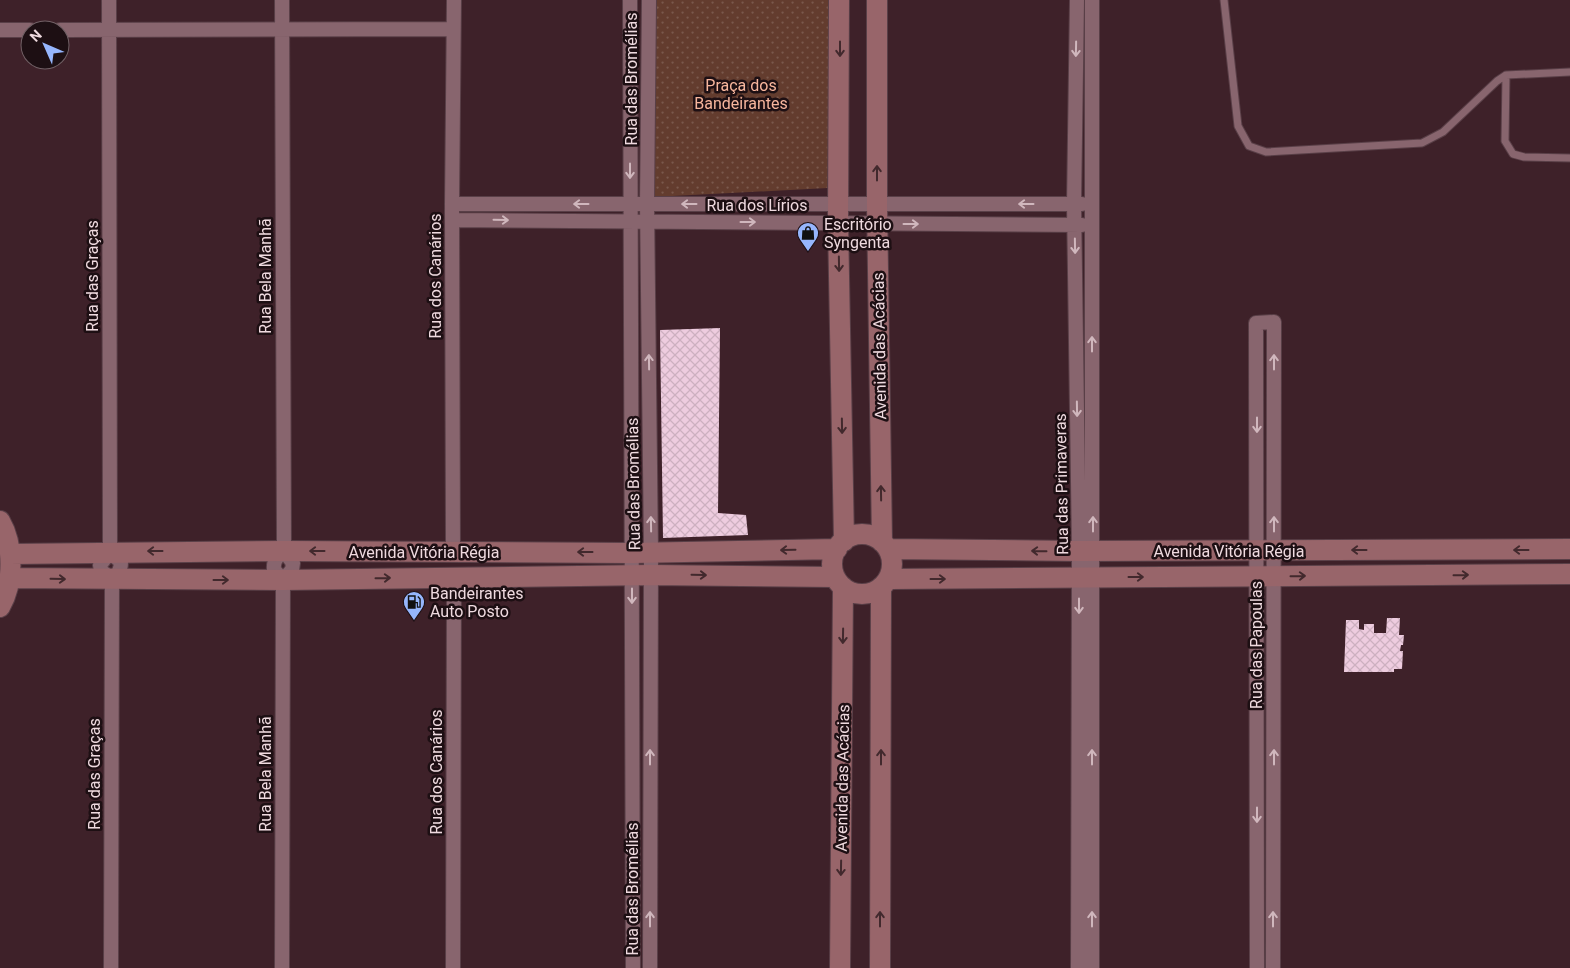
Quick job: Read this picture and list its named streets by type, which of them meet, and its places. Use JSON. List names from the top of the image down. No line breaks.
{"streets":{"street":["Rua das Bromélias","Rua dos Lírios","Rua das Graças","Rua Bela Manhã","Rua dos Canários","Avenida das Acácias","Rua das Primaveras","Avenida Vitória Régia","Rua das Papoulas"]},"crossings":[["Rua das Bromélias","Rua dos Lírios"],["Rua das Bromélias","Avenida Vitória Régia"],["Rua dos Lírios","Rua dos Canários"],["Rua dos Lírios","Avenida das Acácias"],["Rua dos Lírios","Rua das Primaveras"],["Rua das Graças","Avenida Vitória Régia"],["Rua Bela Manhã","Avenida Vitória Régia"],["Rua dos Canários","Avenida Vitória Régia"],["Avenida das Acácias","Avenida Vitória Régia"],["Rua das Primaveras","Avenida Vitória Régia"],["Avenida Vitória Régia","Rua das Papoulas"]],"parks":["Praça dos Bandeirantes"],"places":{"shop":["Escritório Syngenta"],"fuel station":["Bandeirantes Auto Posto"]},"north":"top left"}
